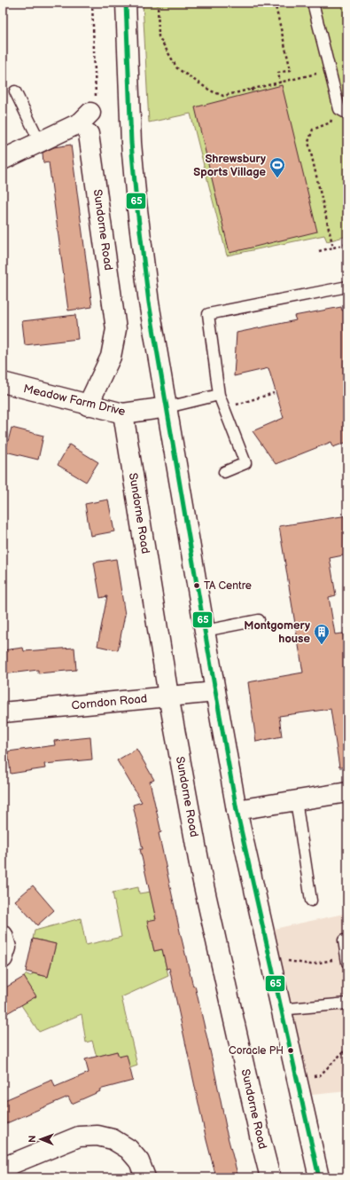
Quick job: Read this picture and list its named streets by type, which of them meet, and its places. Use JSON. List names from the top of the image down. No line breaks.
{"streets":{"street":["Sundorne Road","Meadow Farm Drive","Corndon Road"]},"crossings":[["Sundorne Road","Meadow Farm Drive"],["Sundorne Road","Corndon Road"]],"places":{"sports":["Shrewsbury Sports Village"],"other":["TA Centre","Coracle PH"],"building":["Montgomery house"]},"lines":["transit line 65"],"north":"left"}
